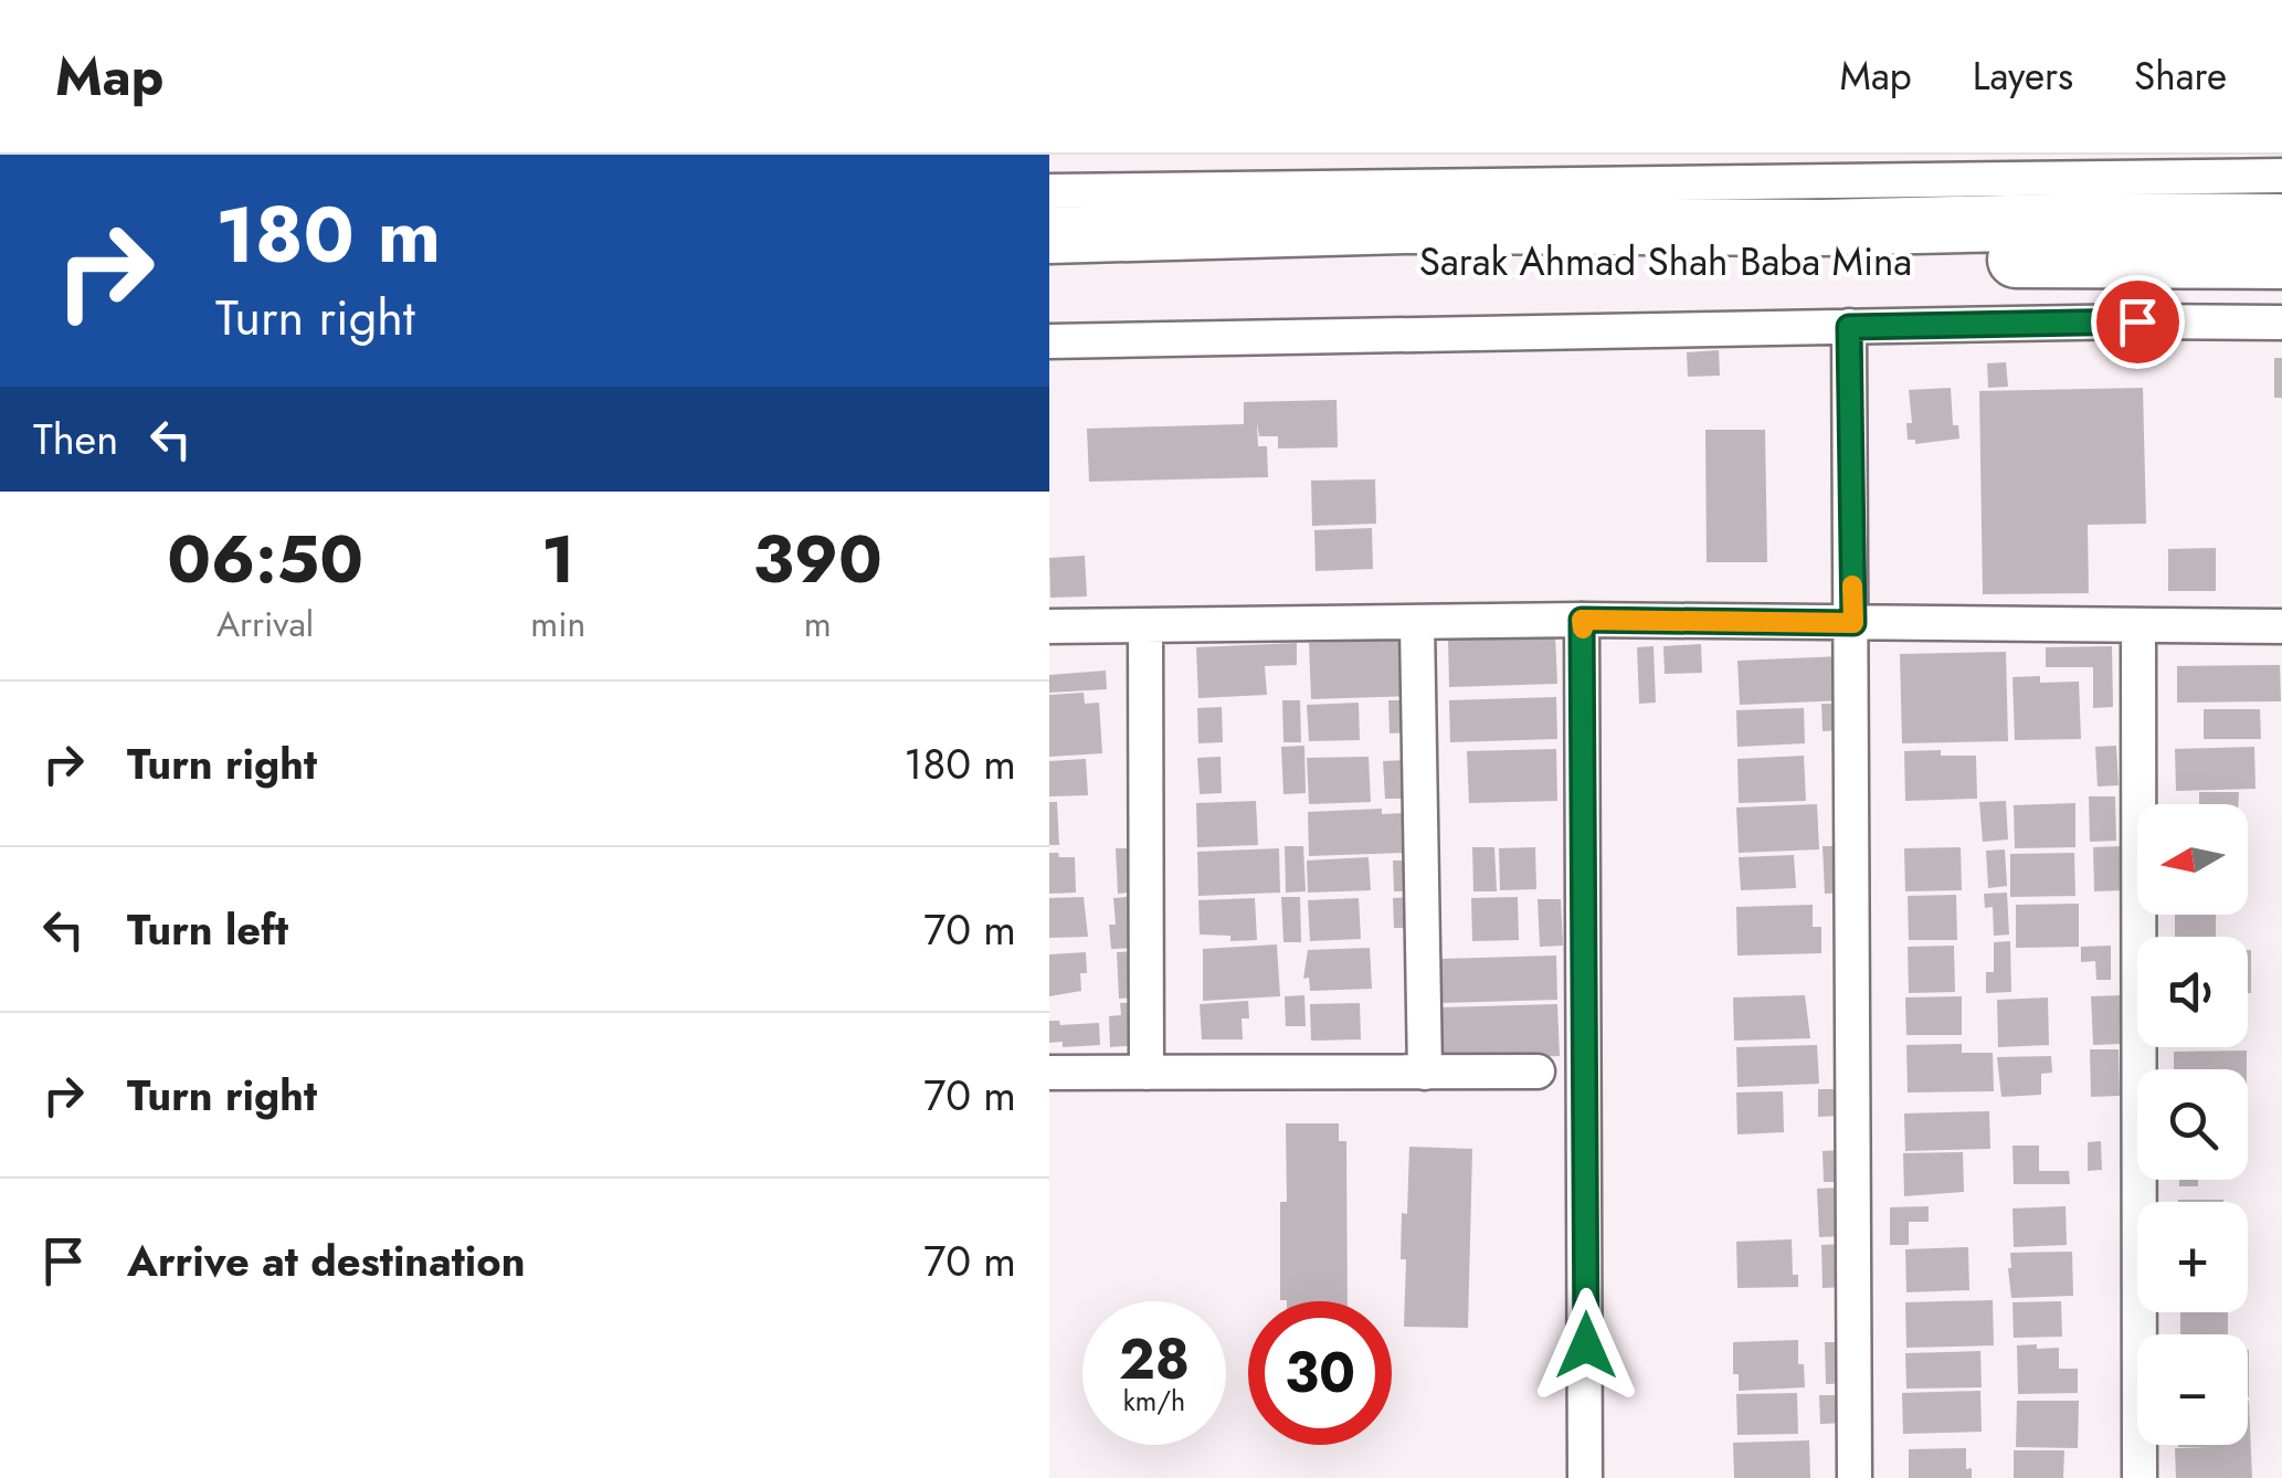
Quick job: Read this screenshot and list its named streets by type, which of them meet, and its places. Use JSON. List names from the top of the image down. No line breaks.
{"streets":{"highway":["Sarak Ahmad Shah Baba Mina"]},"north":"left","page":{"header":"Map","nav":["Map","Layers","Share"],"turn":["180 m","Turn right"],"then":"Then","eta":["06:50","Arrival","1","min","390","m"],"list":[{"name":"Turn right","value":"180 m"},{"name":"Turn left","value":"70 m"},{"name":"Turn right","value":"70 m"},{"name":"Arrive at destination","value":"70 m"}],"map_buttons":["+","−"],"speed":"28 km/h","limit":"30"}}
